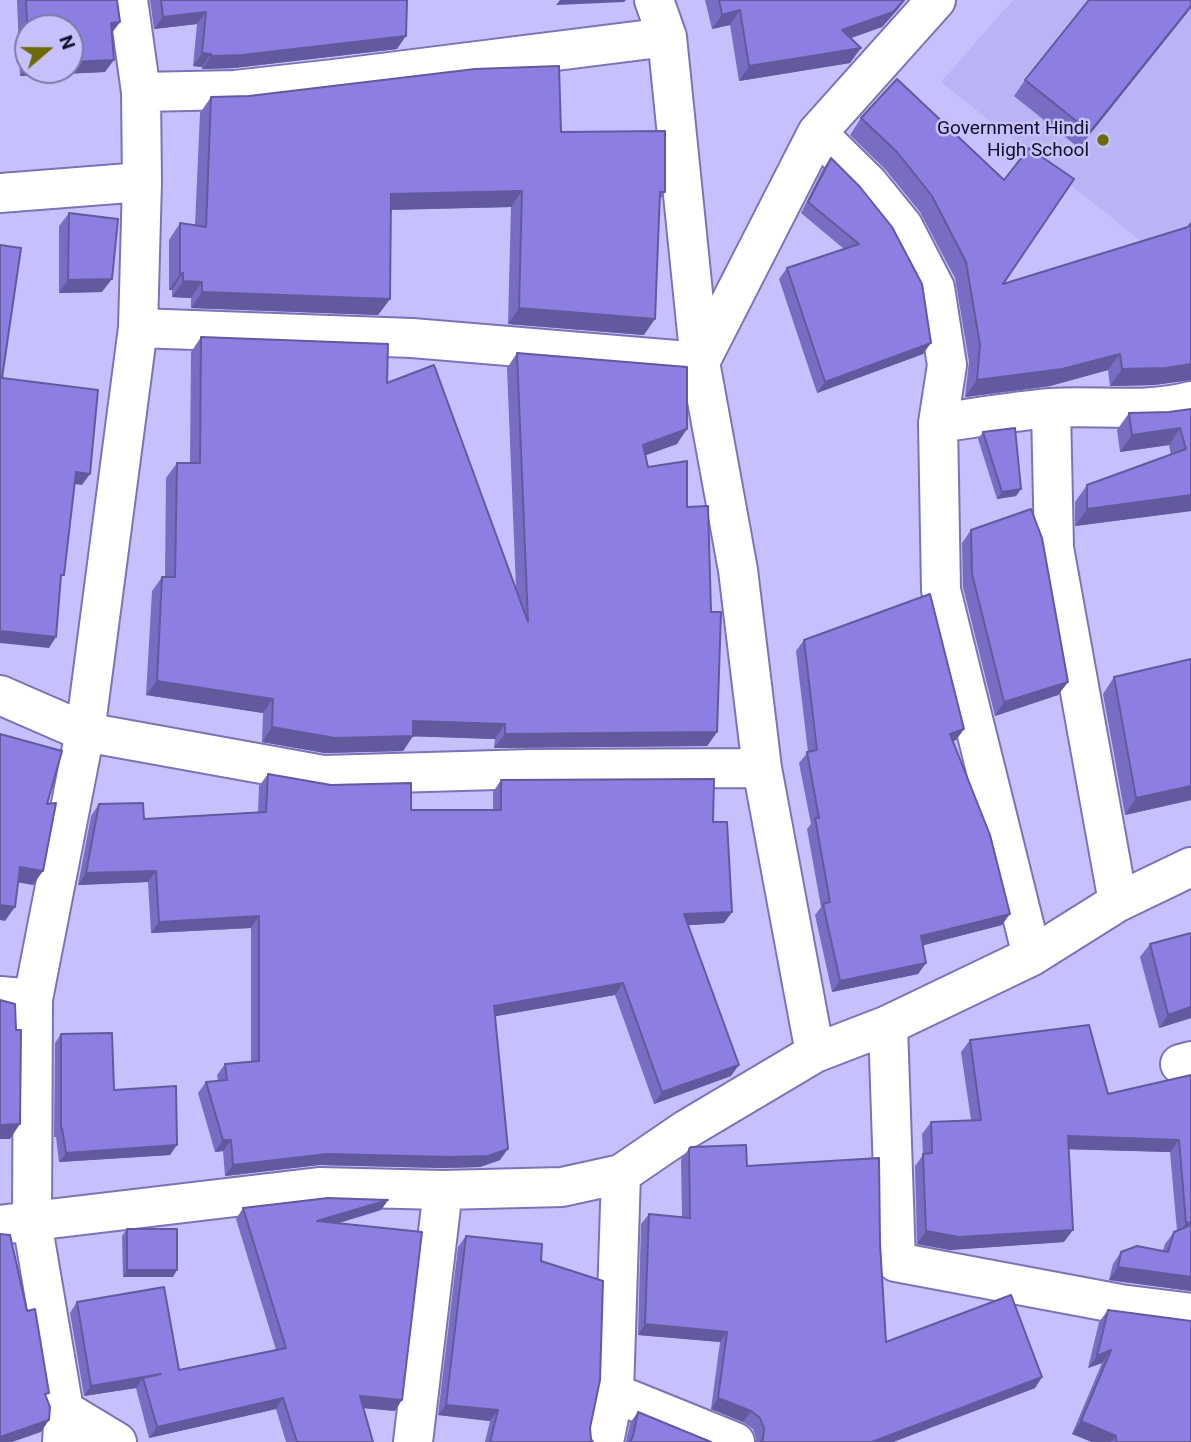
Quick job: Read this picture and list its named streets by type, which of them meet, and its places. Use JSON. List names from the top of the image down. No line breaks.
{"places":["Government Hindi High School"],"north":"right"}
